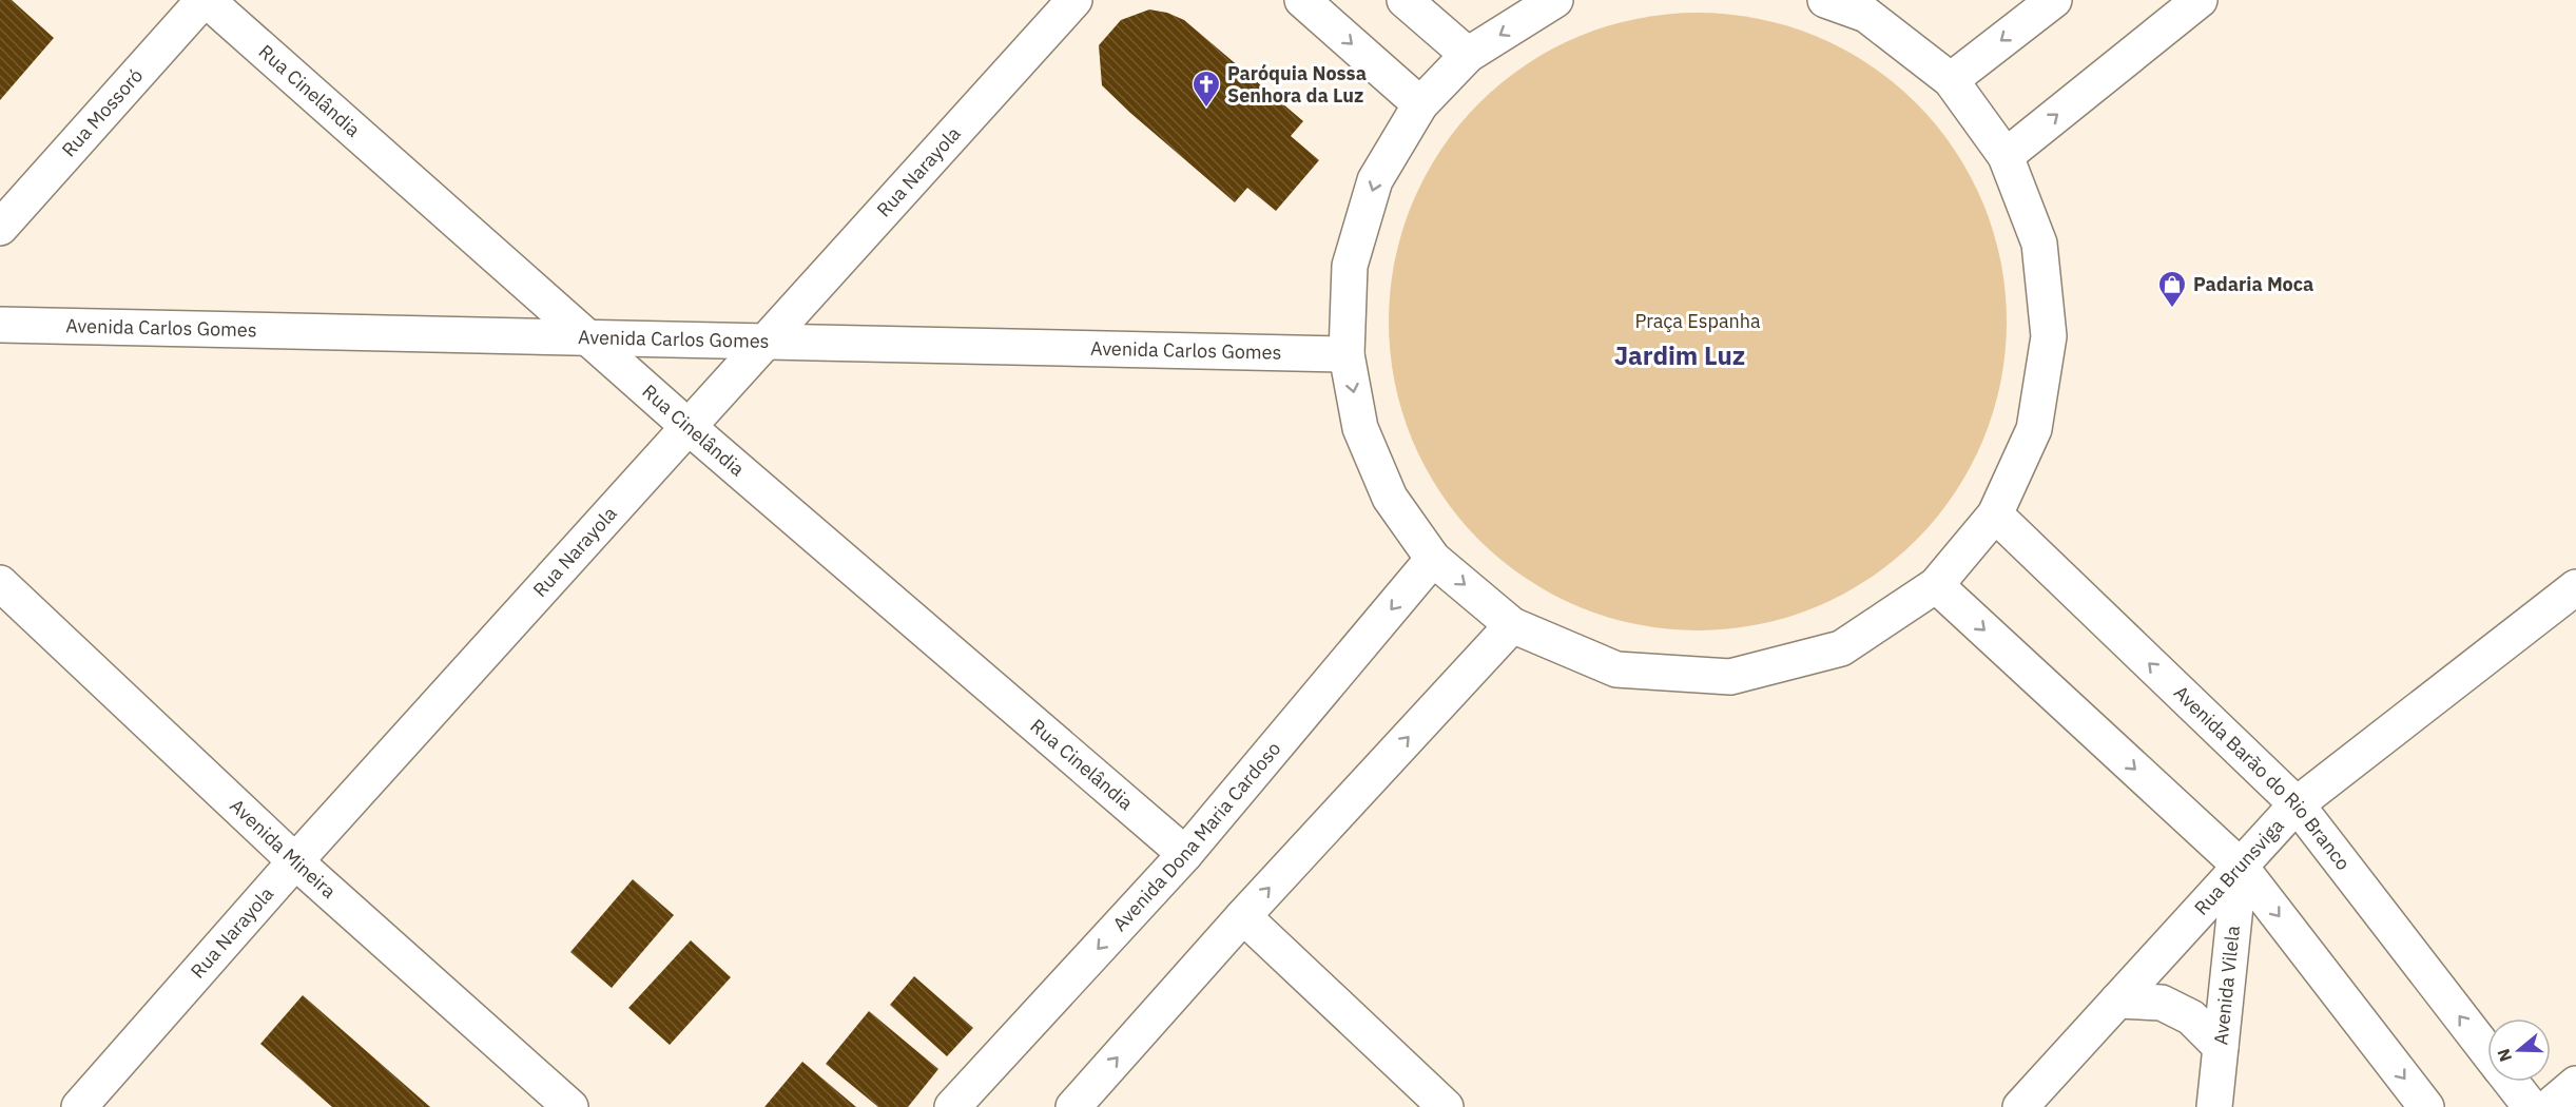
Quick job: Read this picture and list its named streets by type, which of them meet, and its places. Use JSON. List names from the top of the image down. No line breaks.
{"streets":{"street":["Rua Cinelândia","Rua Mossoró","Rua Narayola","Avenida Carlos Gomes","Avenida Barão do Rio Branco","Avenida Dona Maria Cardoso","Avenida Mineira","Rua Brunsviga","Avenida Vilela"]},"crossings":[["Rua Cinelândia","Rua Mossoró"],["Rua Cinelândia","Rua Narayola"],["Rua Cinelândia","Avenida Carlos Gomes"],["Rua Cinelândia","Avenida Dona Maria Cardoso"],["Rua Narayola","Avenida Carlos Gomes"],["Rua Narayola","Avenida Mineira"],["Avenida Barão do Rio Branco","Rua Brunsviga"],["Rua Brunsviga","Avenida Vilela"]],"districts":["Jardim Luz"],"parks":["Praça Espanha"],"places":{"church":["Paróquia Nossa Senhora da Luz"],"shop":["Padaria Moca"]},"north":"left"}
